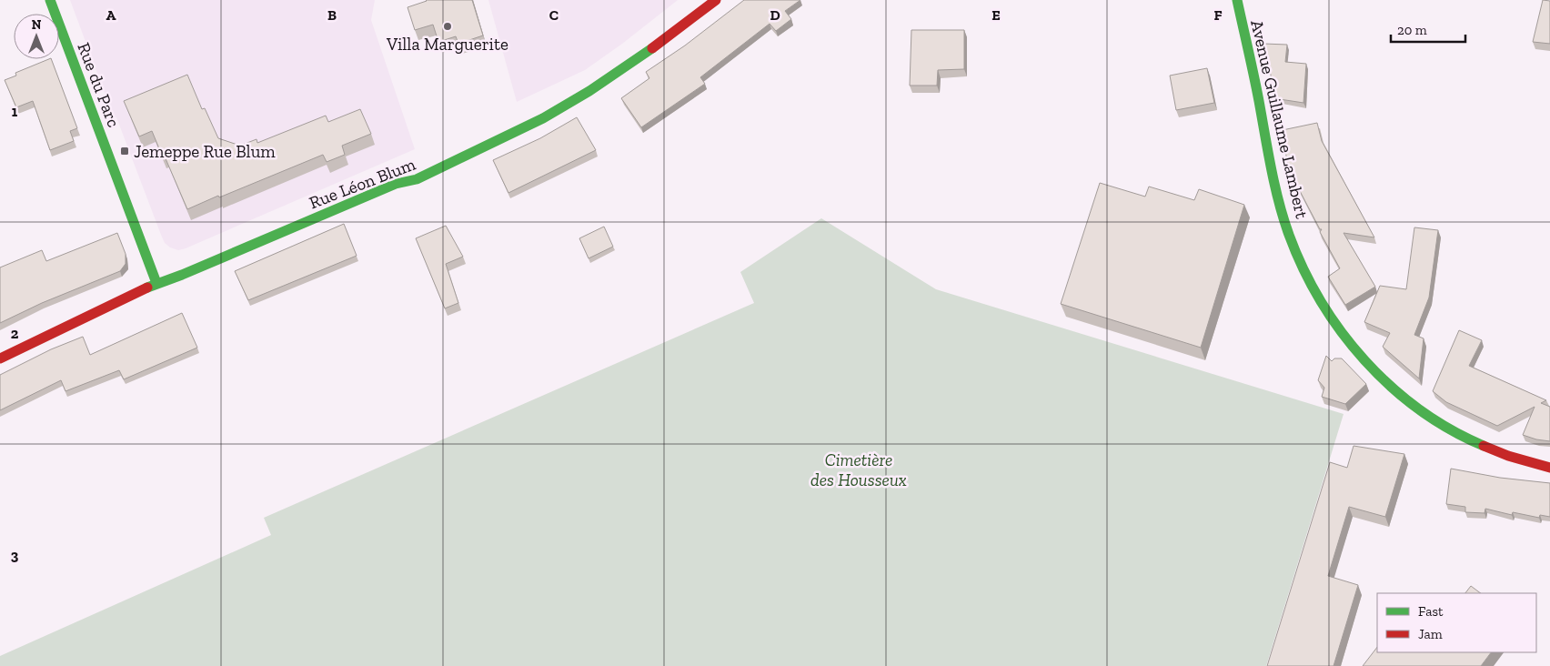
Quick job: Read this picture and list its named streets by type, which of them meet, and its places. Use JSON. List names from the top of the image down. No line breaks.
{"streets":{"street":["Rue du Parc","Avenue Guillaume Lambert","Rue Léon Blum"]},"crossings":[["Rue du Parc","Rue Léon Blum"]],"parks":["Cimetière des Housseux"],"places":{"other":["Villa Marguerite"],"transit":["Jemeppe Rue Blum"]},"legend":["Fast","Jam"],"scale_bar":"20 m","north":"top","grid":{"columns":["A","B","C","D","E","F"],"rows":["1","2","3"]}}
